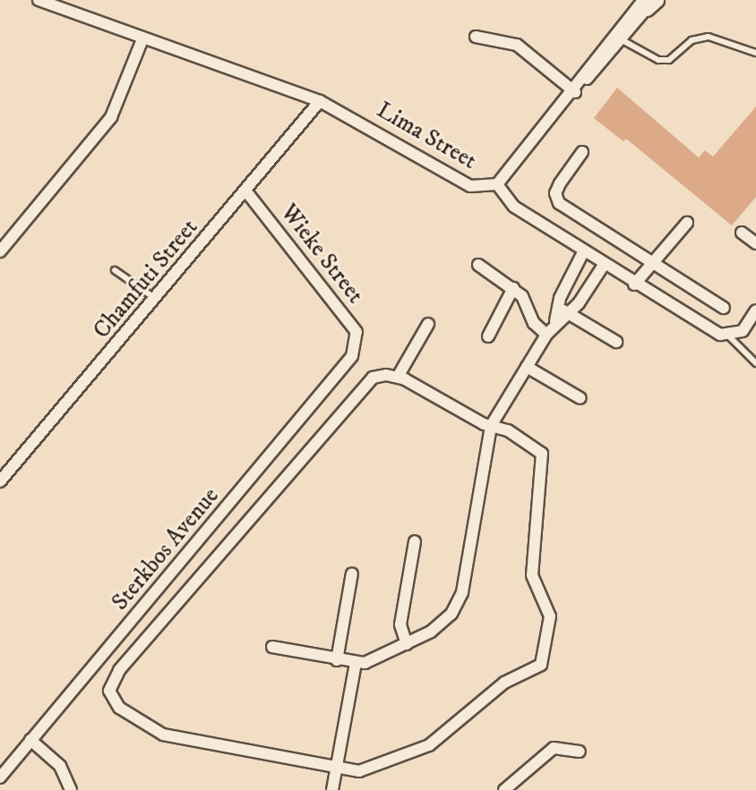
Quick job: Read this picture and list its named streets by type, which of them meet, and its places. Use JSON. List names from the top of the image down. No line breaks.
{"streets":{"street":["Lima Street","Wieke Street","Chamfuti Street","Sterkbos Avenue"]},"crossings":[["Lima Street","Chamfuti Street"],["Wieke Street","Chamfuti Street"],["Wieke Street","Sterkbos Avenue"]]}
